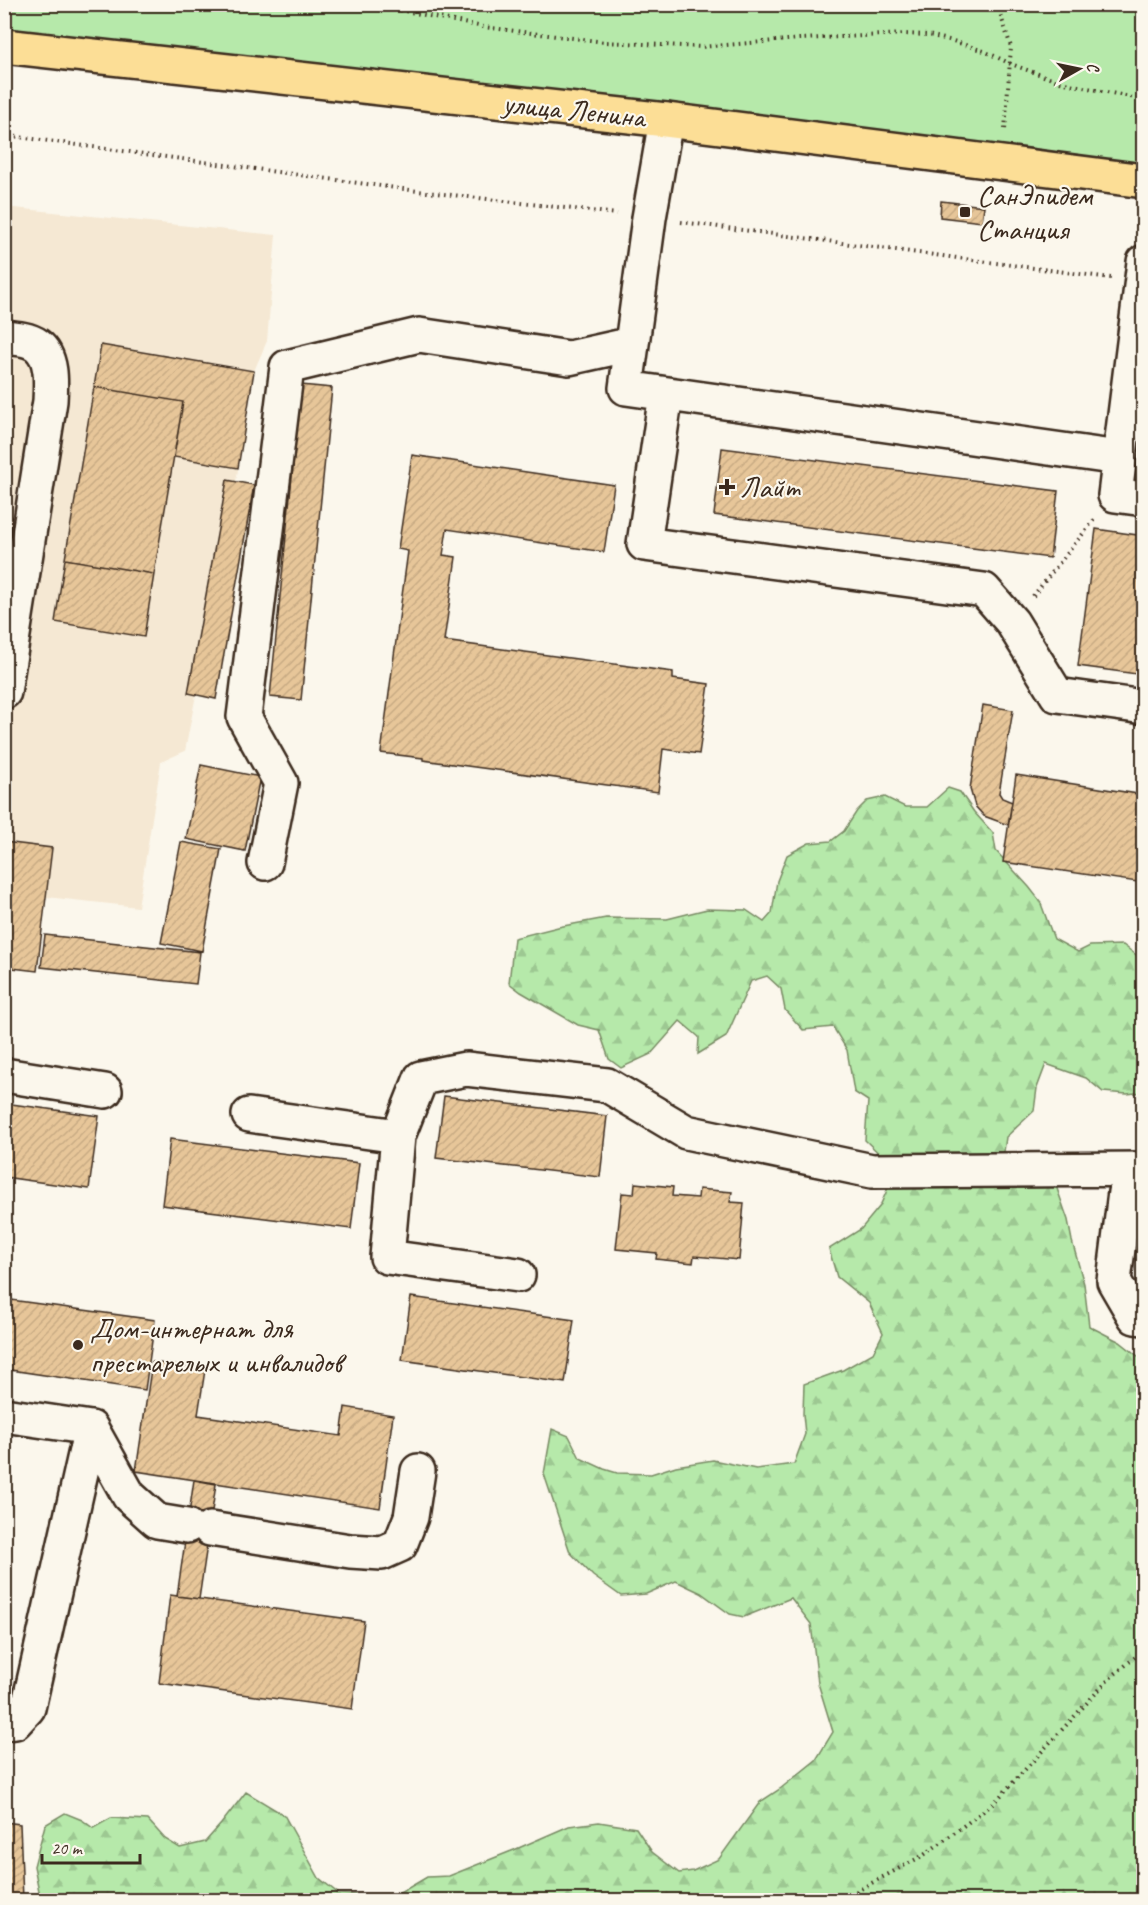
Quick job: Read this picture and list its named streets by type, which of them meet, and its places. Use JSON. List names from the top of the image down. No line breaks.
{"streets":{"main road":["улица Ленина"]},"places":{"transit":["СанЭпидем Станция"],"health":["Лайт"],"other":["Дом-интернат для престарелых и инвалидов"]},"scale_bar":"20 m","north":"right"}
